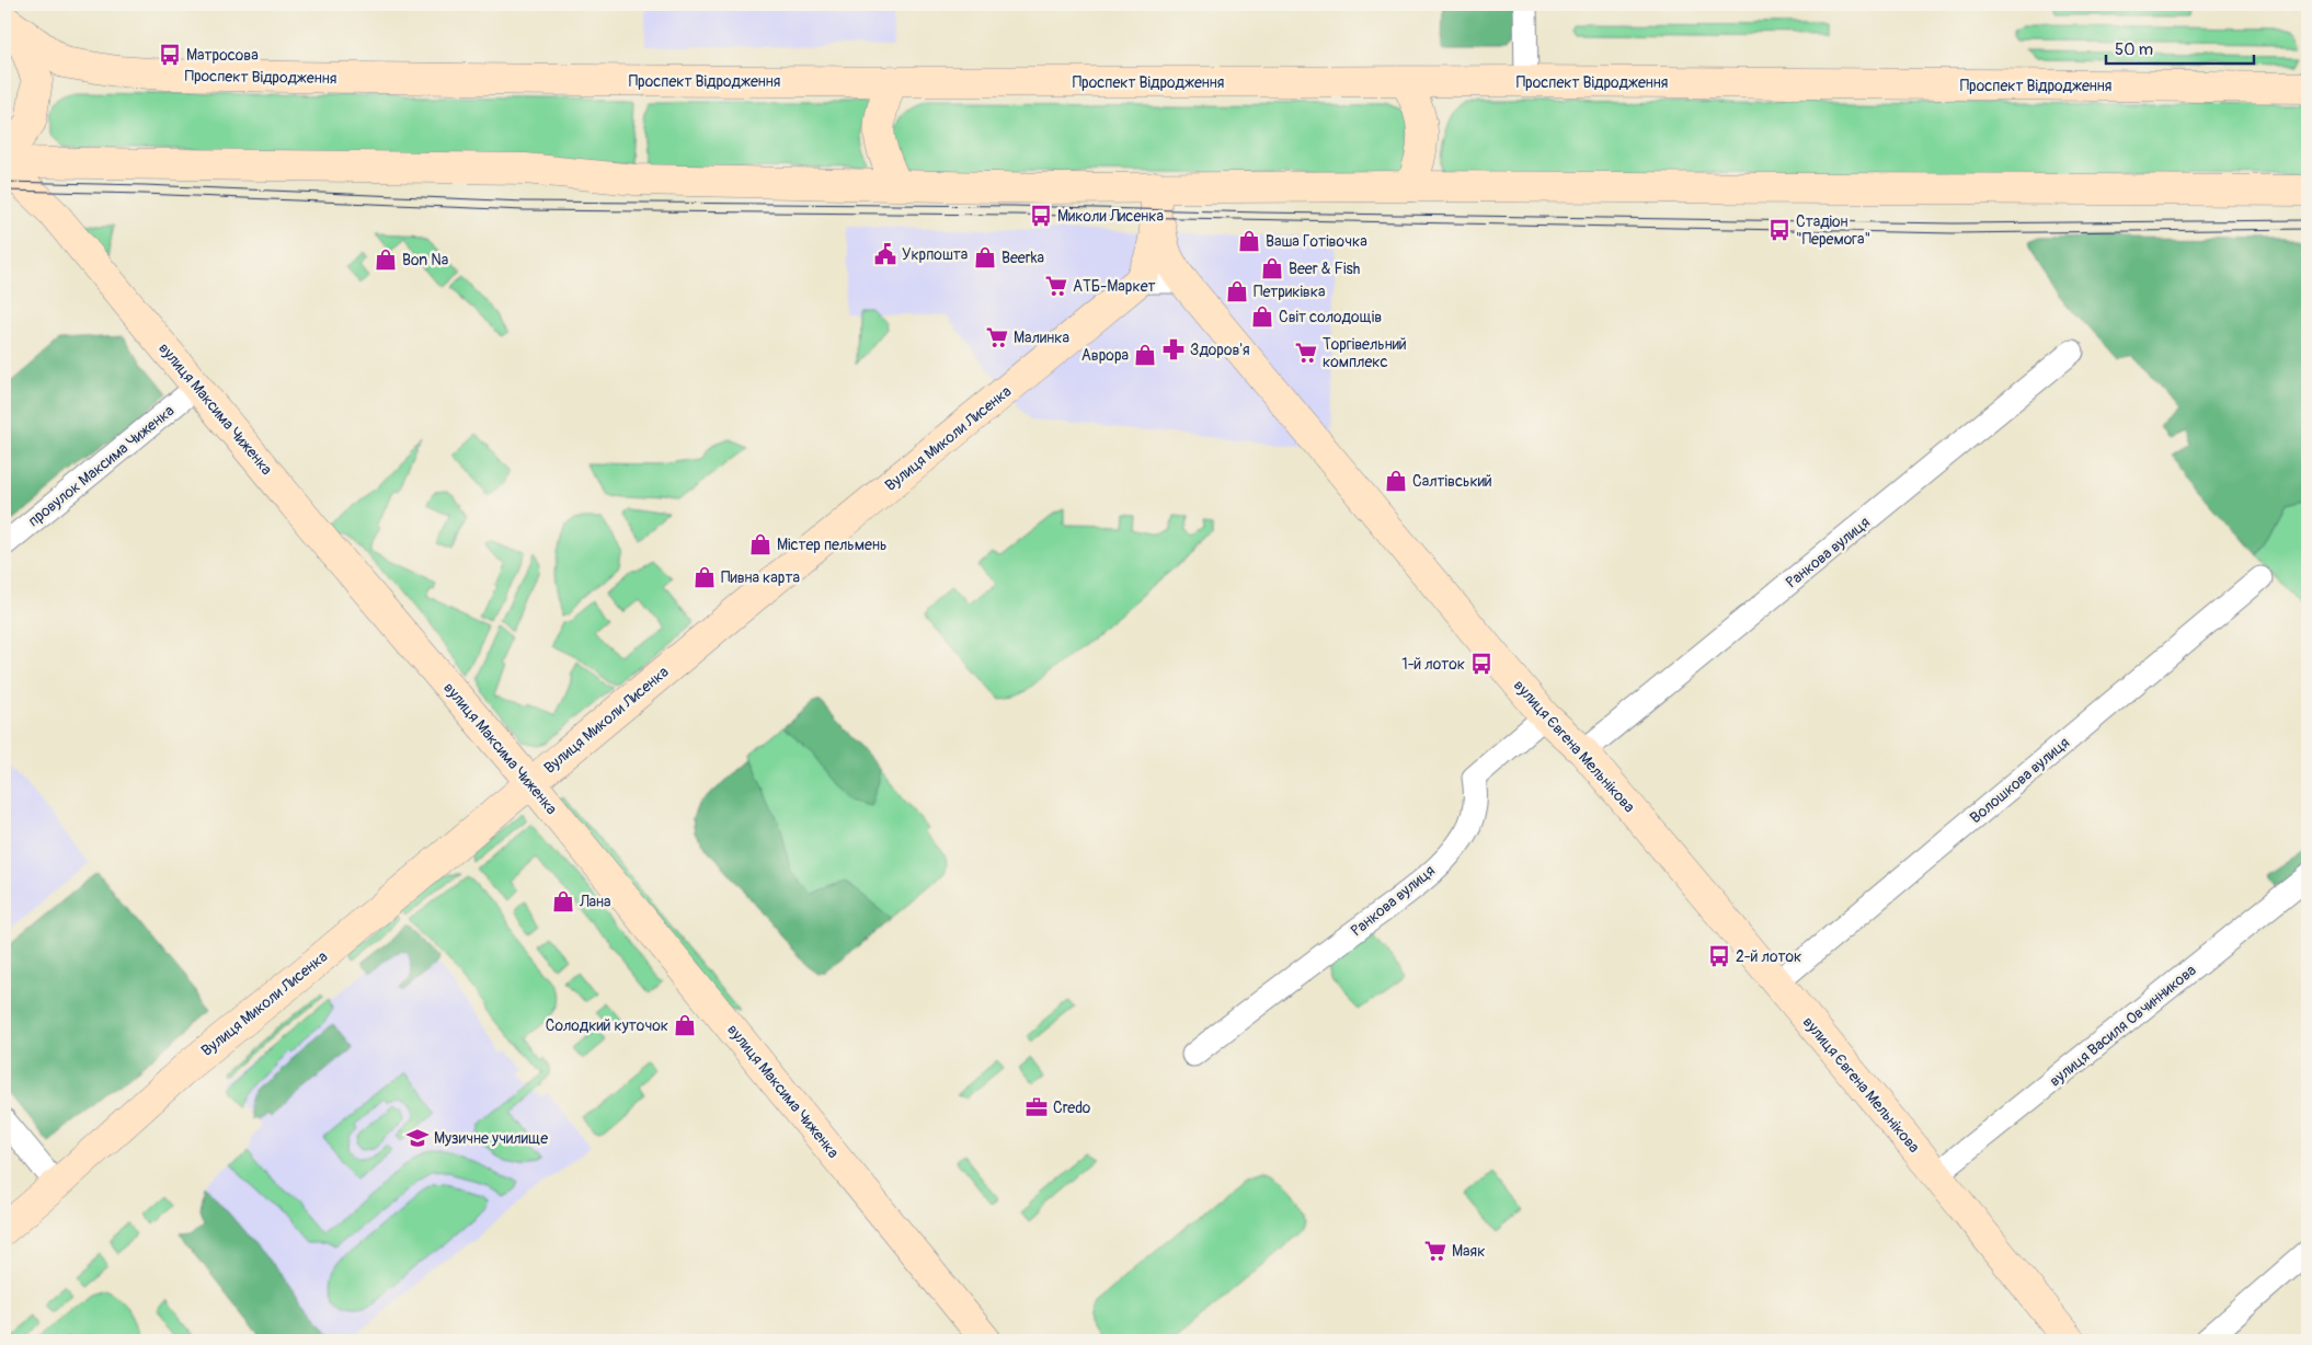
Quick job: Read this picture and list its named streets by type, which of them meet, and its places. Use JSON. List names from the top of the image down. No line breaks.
{"streets":{"main road":["Проспект Відродження","вулиця Максима Чиженка","Вулиця Миколи Лисенка","вулиця Євгена Мельнікова"],"street":["провулок Максима Чиженка","Ранкова вулиця","Волошкова вулиця","вулиця Василя Овчинникова"]},"crossings":[["вулиця Максима Чиженка","Вулиця Миколи Лисенка"],["вулиця Максима Чиженка","провулок Максима Чиженка"],["Вулиця Миколи Лисенка","вулиця Євгена Мельнікова"],["Ранкова вулиця","вулиця Євгена Мельнікова"],["вулиця Євгена Мельнікова","Волошкова вулиця"],["вулиця Євгена Мельнікова","вулиця Василя Овчинникова"]],"places":{"bus stop":["Матросова","Миколи Лисенка","Стадіон \"Перемога\"","1-й лоток","2-й лоток"],"shop":["Ваша Готівочка","Beerka","Bon Na","Beer & Fish","Петриківка","Світ солодощів","Аврора","Салтівський","Містер пельмень","Пивна карта","Лана","Солодкий куточок"],"public building":["Укрпошта"],"supermarket":["АТБ-Маркет","Малинка","Торгівельний комплекс","Маяк"],"pharmacy":["Здоров'я"],"office":["Credo"],"school or university":["Музичне училище"]},"scale_bar":"50 m"}
